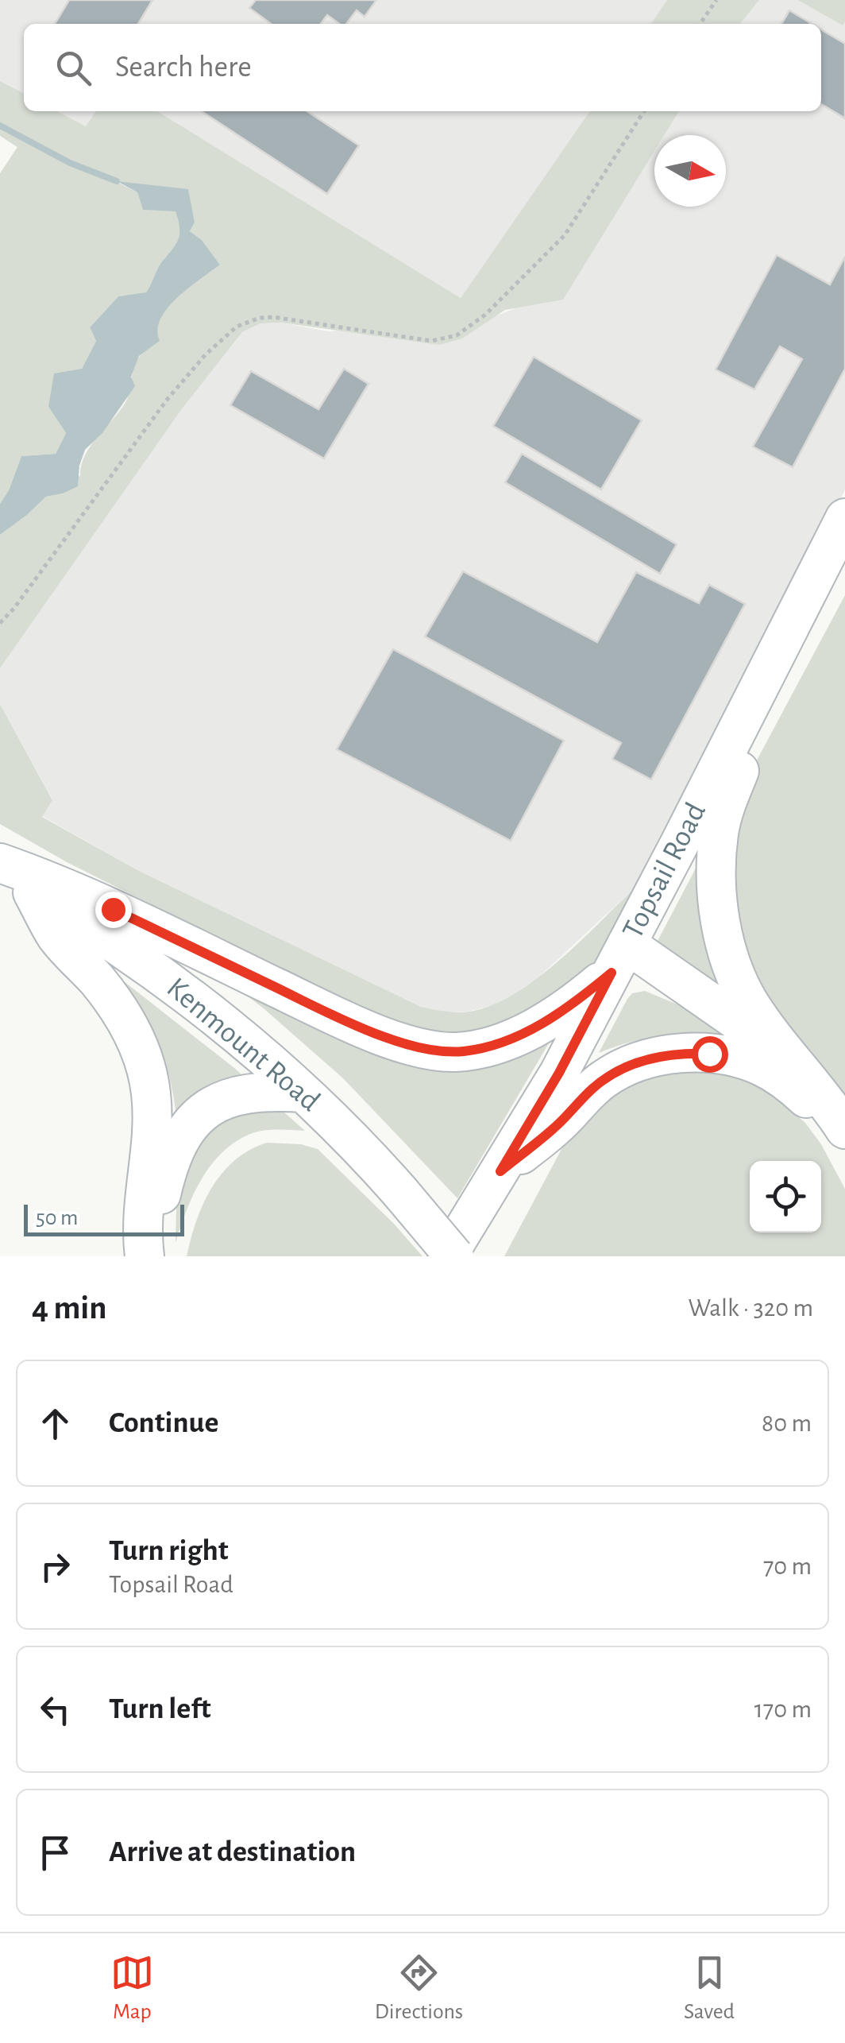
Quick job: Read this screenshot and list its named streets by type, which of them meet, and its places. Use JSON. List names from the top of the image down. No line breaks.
{"streets":{"main road":["Topsail Road","Kenmount Road"]},"scale_bar":"50 m","north":"right","page":{"search":"Search here","scale":"50 m","heading":["4 min","Walk · 320 m"],"list":[["Continue","80 m"],["Turn right","Topsail Road","70 m"],["Turn left","170 m"],"Arrive at destination"],"nav":["Map","Directions","Saved"]}}
